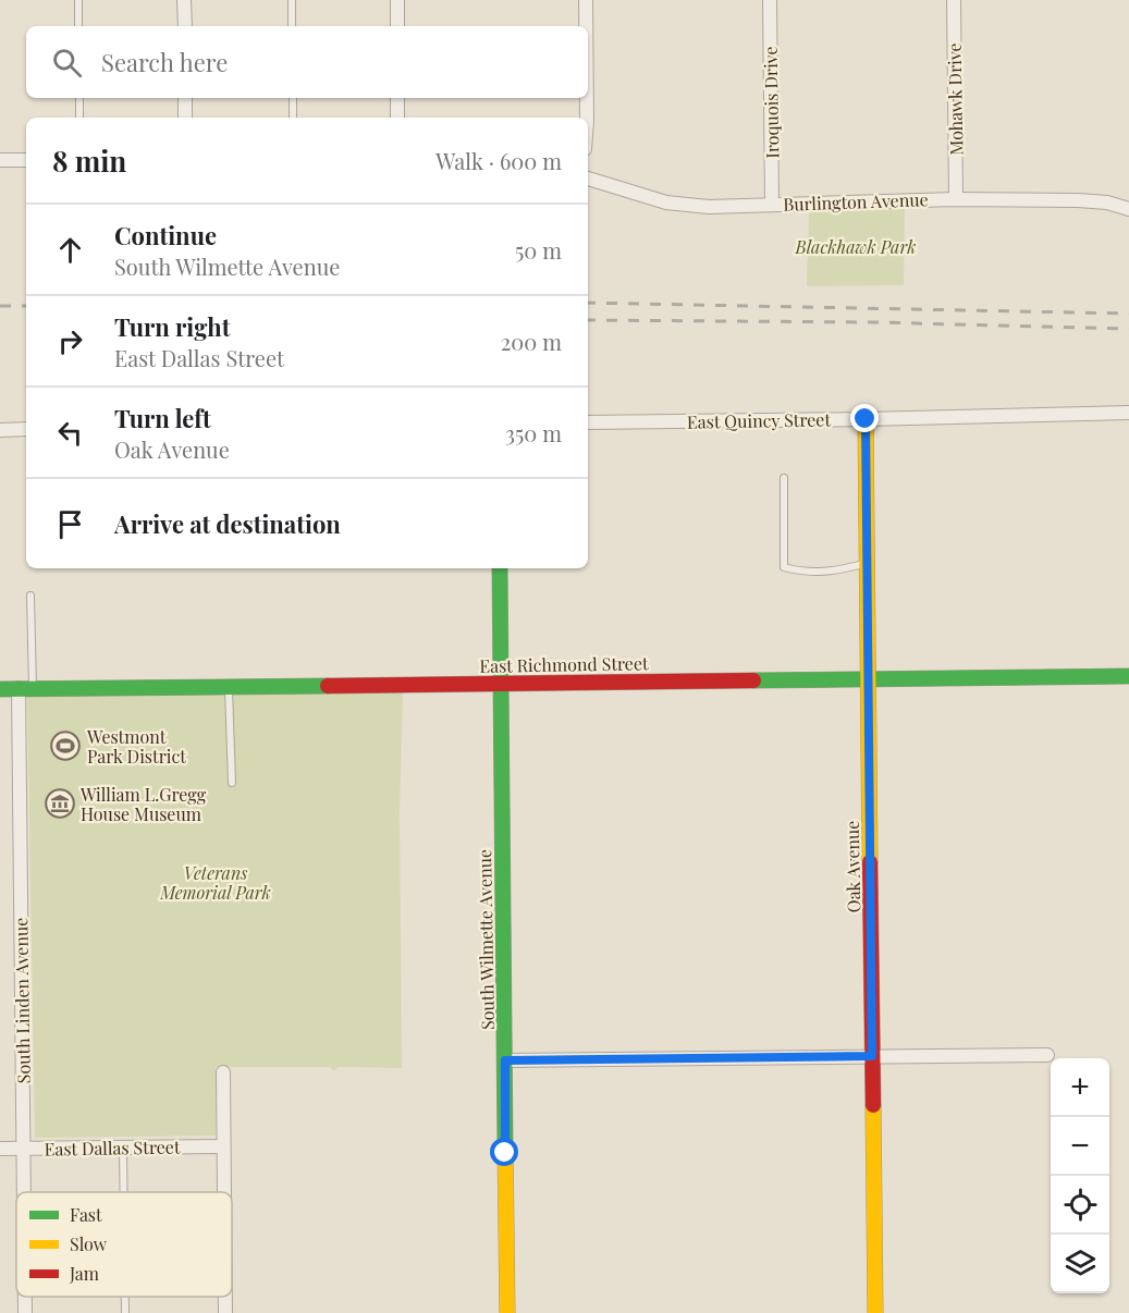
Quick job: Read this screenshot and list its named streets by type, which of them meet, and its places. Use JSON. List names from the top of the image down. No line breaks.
{"streets":{"street":["Mohawk Drive","Iroquois Drive","Burlington Avenue","East Quincy Street","East Richmond Street","Oak Avenue","South Wilmette Avenue","South Linden Avenue","East Dallas Street"]},"crossings":[["Mohawk Drive","Burlington Avenue"],["Iroquois Drive","Burlington Avenue"],["East Quincy Street","Oak Avenue"],["East Richmond Street","Oak Avenue"],["East Richmond Street","South Wilmette Avenue"],["East Richmond Street","South Linden Avenue"],["South Linden Avenue","East Dallas Street"]],"parks":["Blackhawk Park","Veterans Memorial Park"],"places":{"sports":["Westmont Park District"],"museum":["William L.Gregg House Museum"]},"legend":["Fast","Slow","Jam"],"page":{"search":"Search here","heading":["8 min","Walk · 600 m"],"list":[["Continue","South Wilmette Avenue","50 m"],["Turn right","East Dallas Street","200 m"],["Turn left","Oak Avenue","350 m"],"Arrive at destination"],"map_buttons":["+","−"]}}
